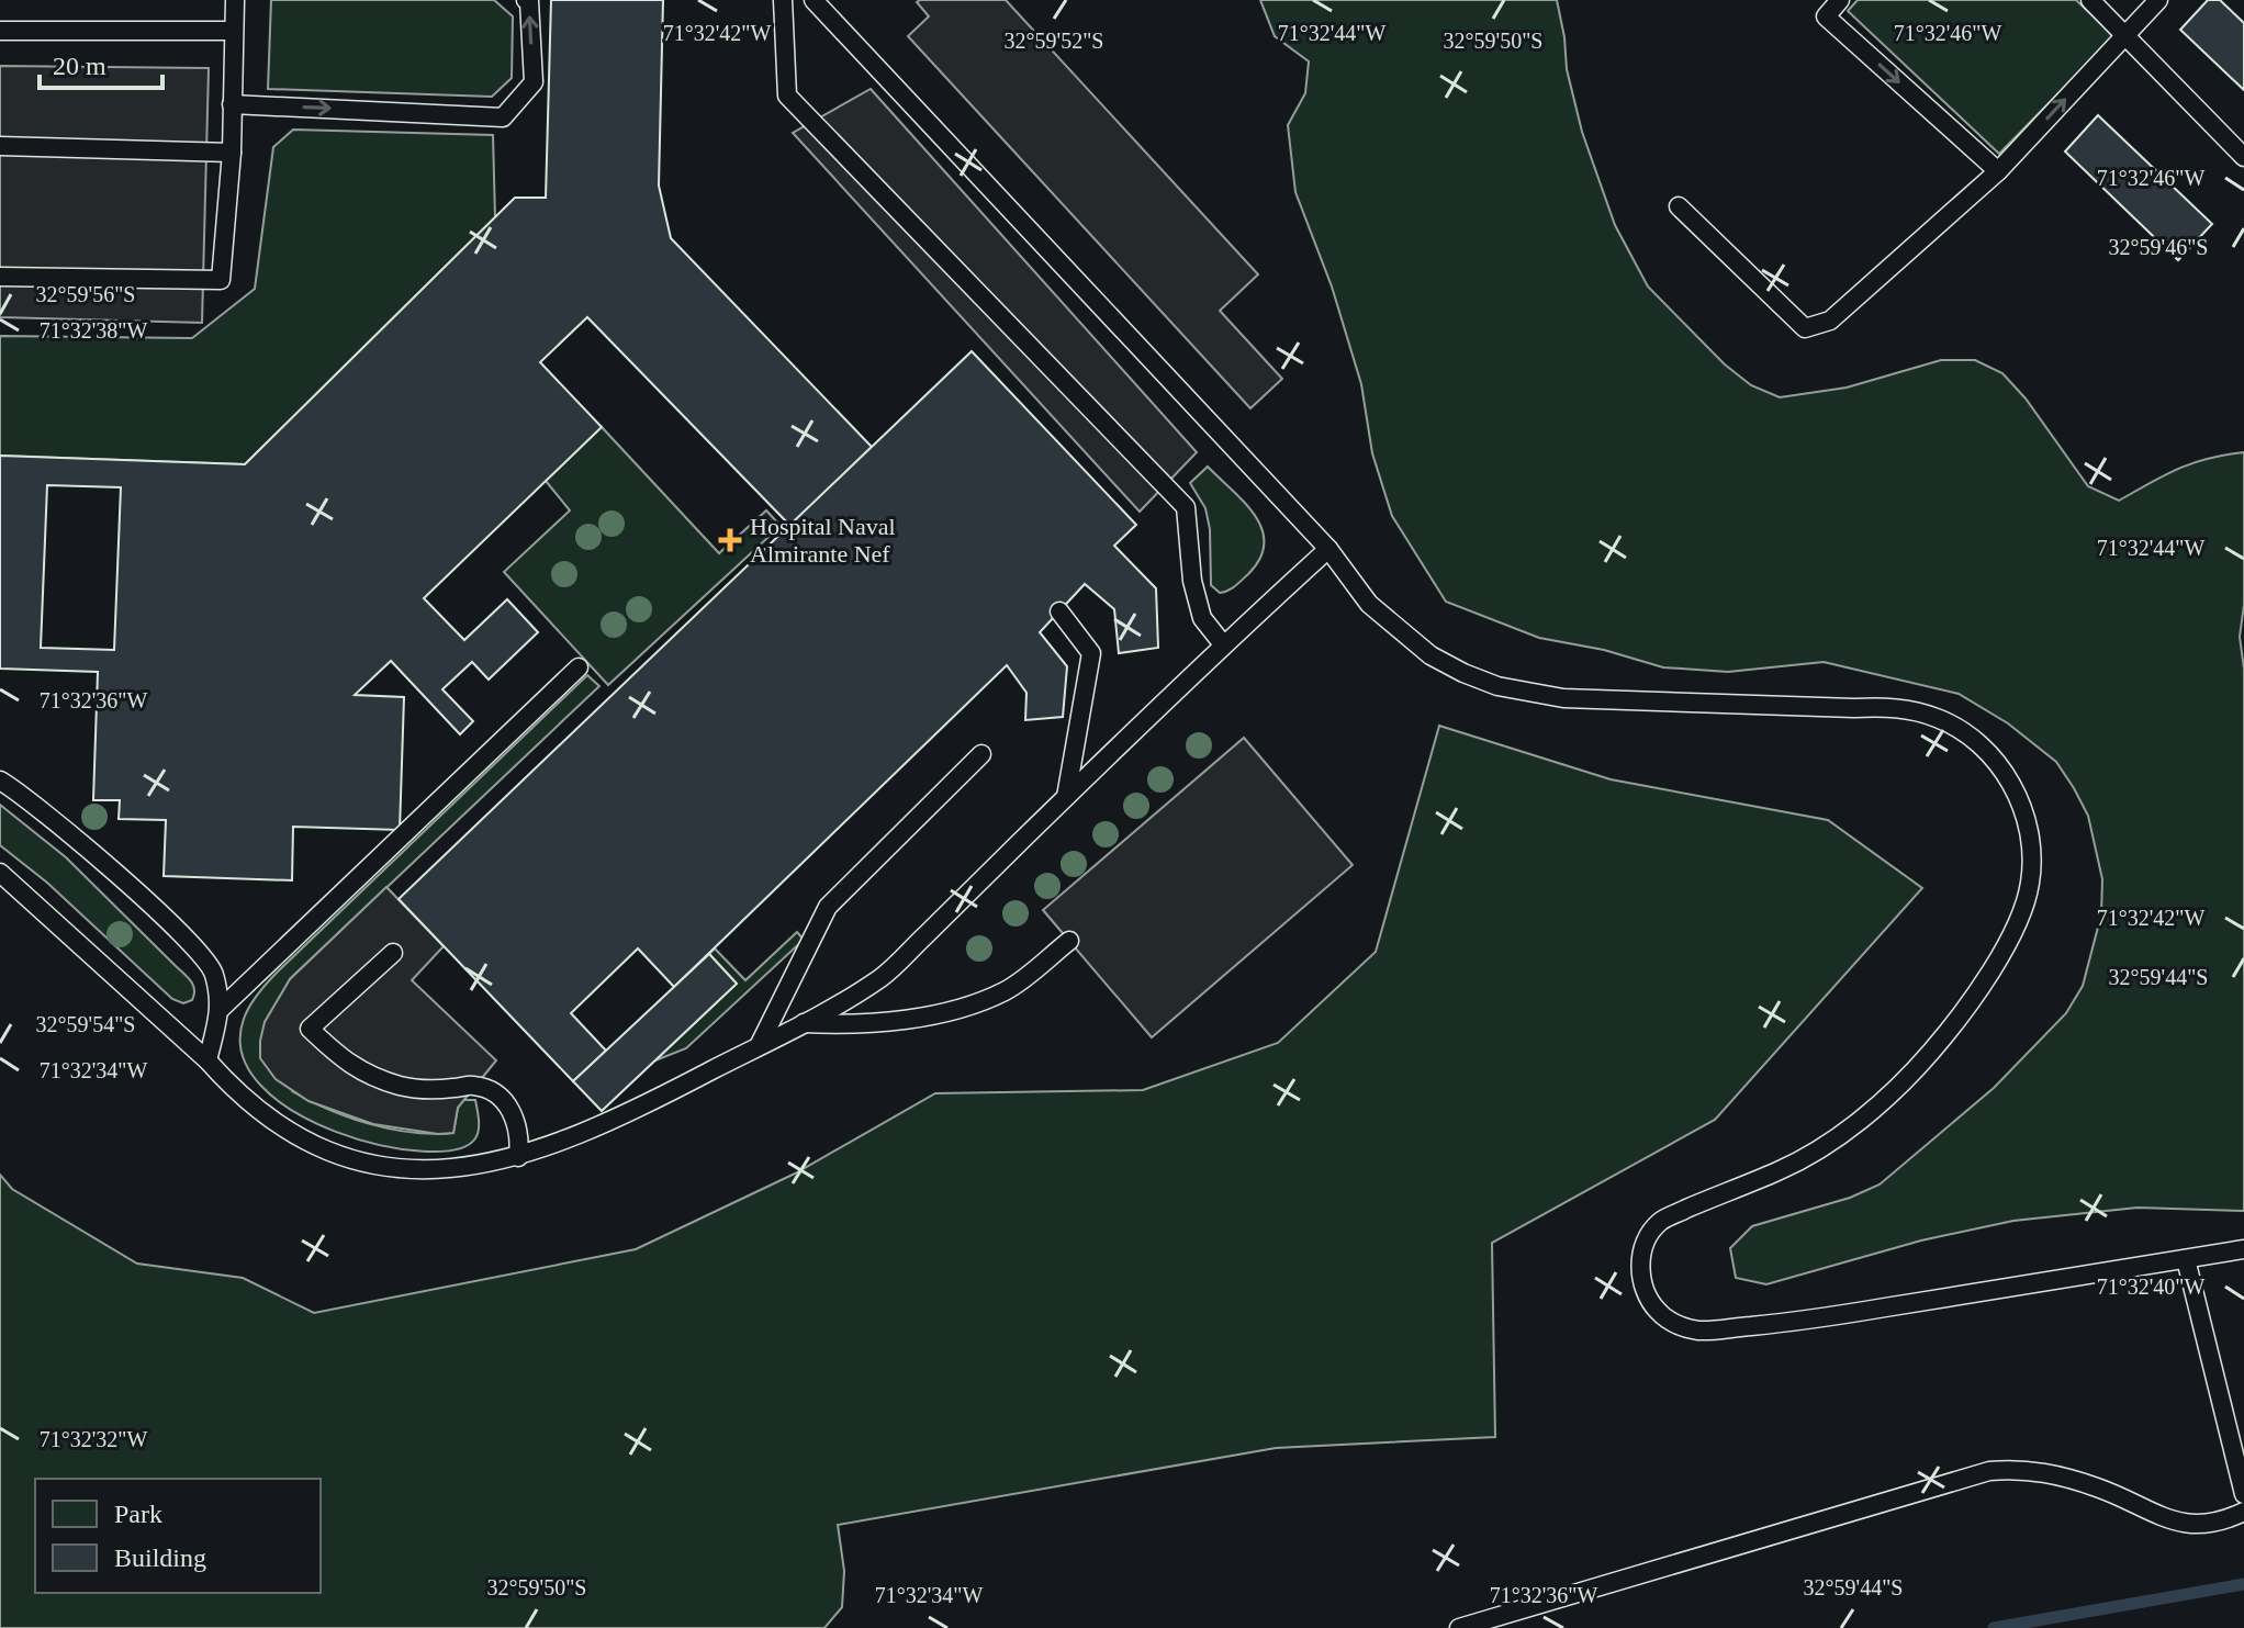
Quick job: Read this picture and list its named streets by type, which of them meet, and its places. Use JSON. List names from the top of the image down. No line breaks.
{"places":{"health":["Hospital Naval Almirante Nef"]},"legend":["Park","Building"],"scale_bar":"20 m","coordinates":["71°32'42\"W","71°32'44\"W","71°32'46\"W","32°59'52\"S","32°59'50\"S","32°59'46\"S","32°59'56\"S","71°32'38\"W","71°32'36\"W","32°59'44\"S","32°59'54\"S","71°32'34\"W","71°32'40\"W","71°32'32\"W"]}
